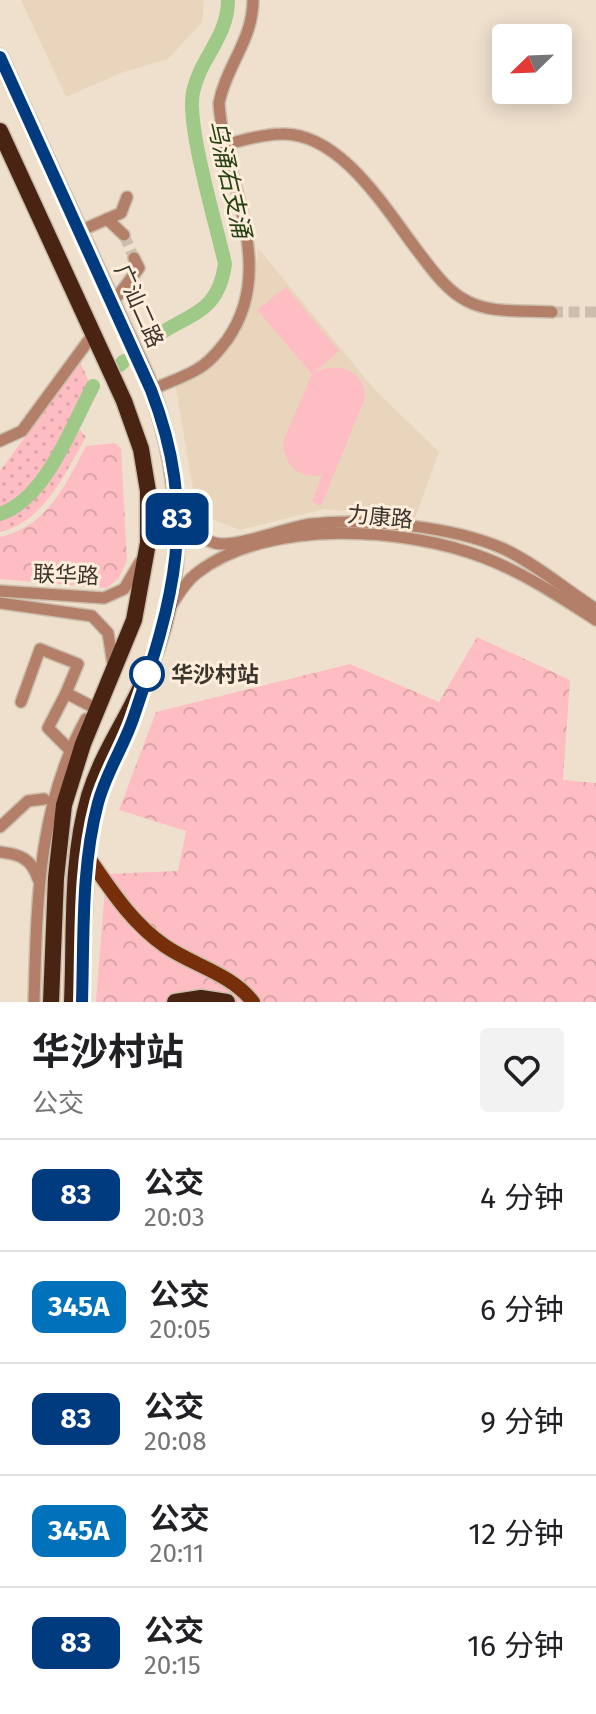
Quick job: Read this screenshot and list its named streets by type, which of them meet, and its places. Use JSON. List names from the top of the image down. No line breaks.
{"streets":{"highway":["广汕二路"],"street":["力康路","联华路"]},"crossings":[["广汕二路","力康路"]],"water":["乌涌右支涌"],"places":["华沙村站"],"lines":["bus line 83"],"north":"bottom left","page":{"on_map":"83","heading":["华沙村站","公交"],"list":[{"mark":"83","name":"公交","note":"20:03","value":"4 分钟"},{"mark":"345A","name":"公交","note":"20:05","value":"6 分钟"},{"mark":"83","name":"公交","note":"20:08","value":"9 分钟"},{"mark":"345A","name":"公交","note":"20:11","value":"12 分钟"},{"mark":"83","name":"公交","note":"20:15","value":"16 分钟"}]}}
